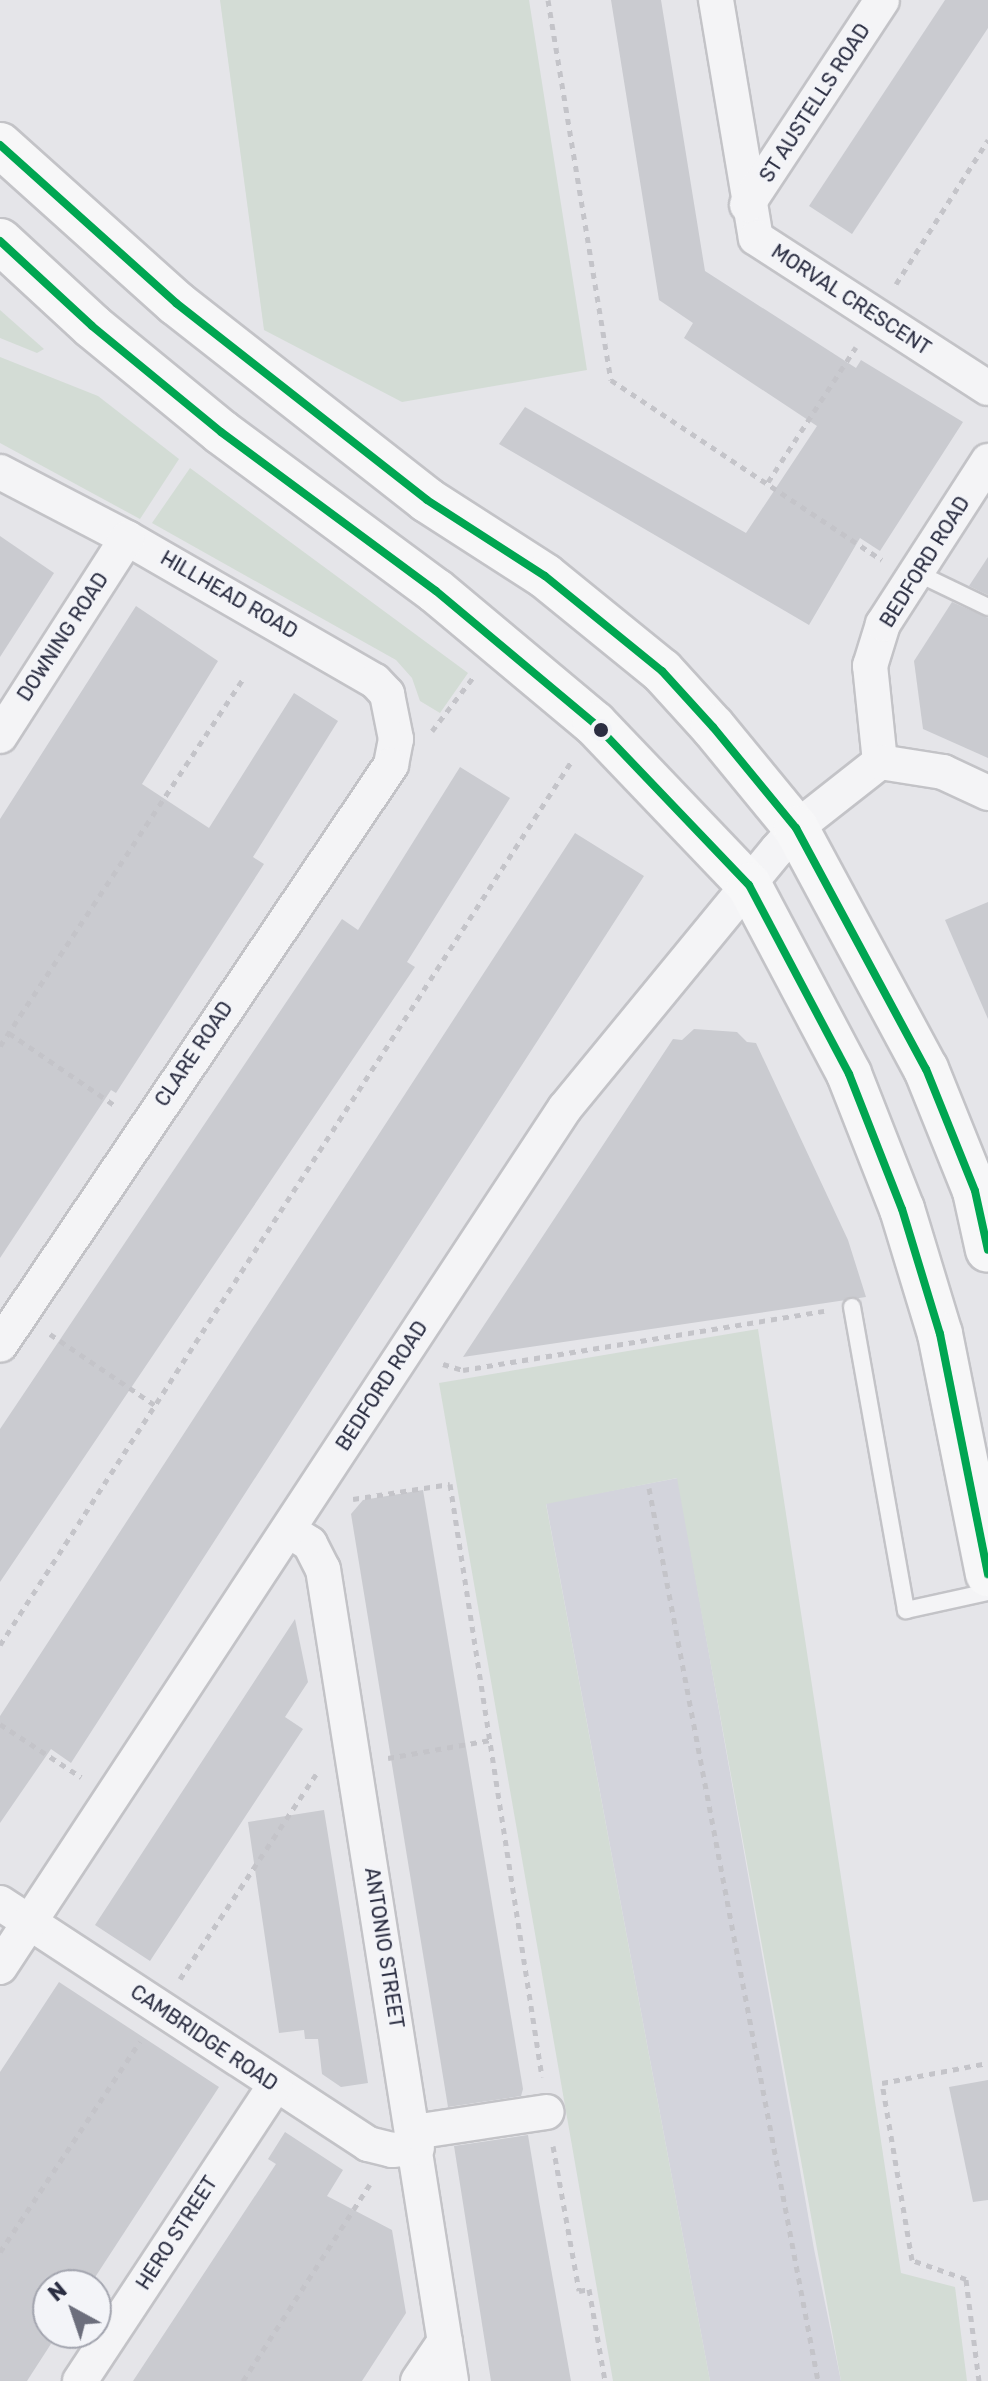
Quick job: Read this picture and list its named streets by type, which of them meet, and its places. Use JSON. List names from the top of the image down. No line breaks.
{"streets":{"street":["ST AUSTELLS ROAD","MORVAL CRESCENT","BEDFORD ROAD","HILLHEAD ROAD","DOWNING ROAD","CLARE ROAD","ANTONIO STREET","CAMBRIDGE ROAD","HERO STREET"]},"crossings":[["ST AUSTELLS ROAD","MORVAL CRESCENT"],["BEDFORD ROAD","ANTONIO STREET"],["BEDFORD ROAD","CAMBRIDGE ROAD"],["HILLHEAD ROAD","DOWNING ROAD"],["HILLHEAD ROAD","CLARE ROAD"],["ANTONIO STREET","CAMBRIDGE ROAD"],["CAMBRIDGE ROAD","HERO STREET"]],"north":"top left"}
